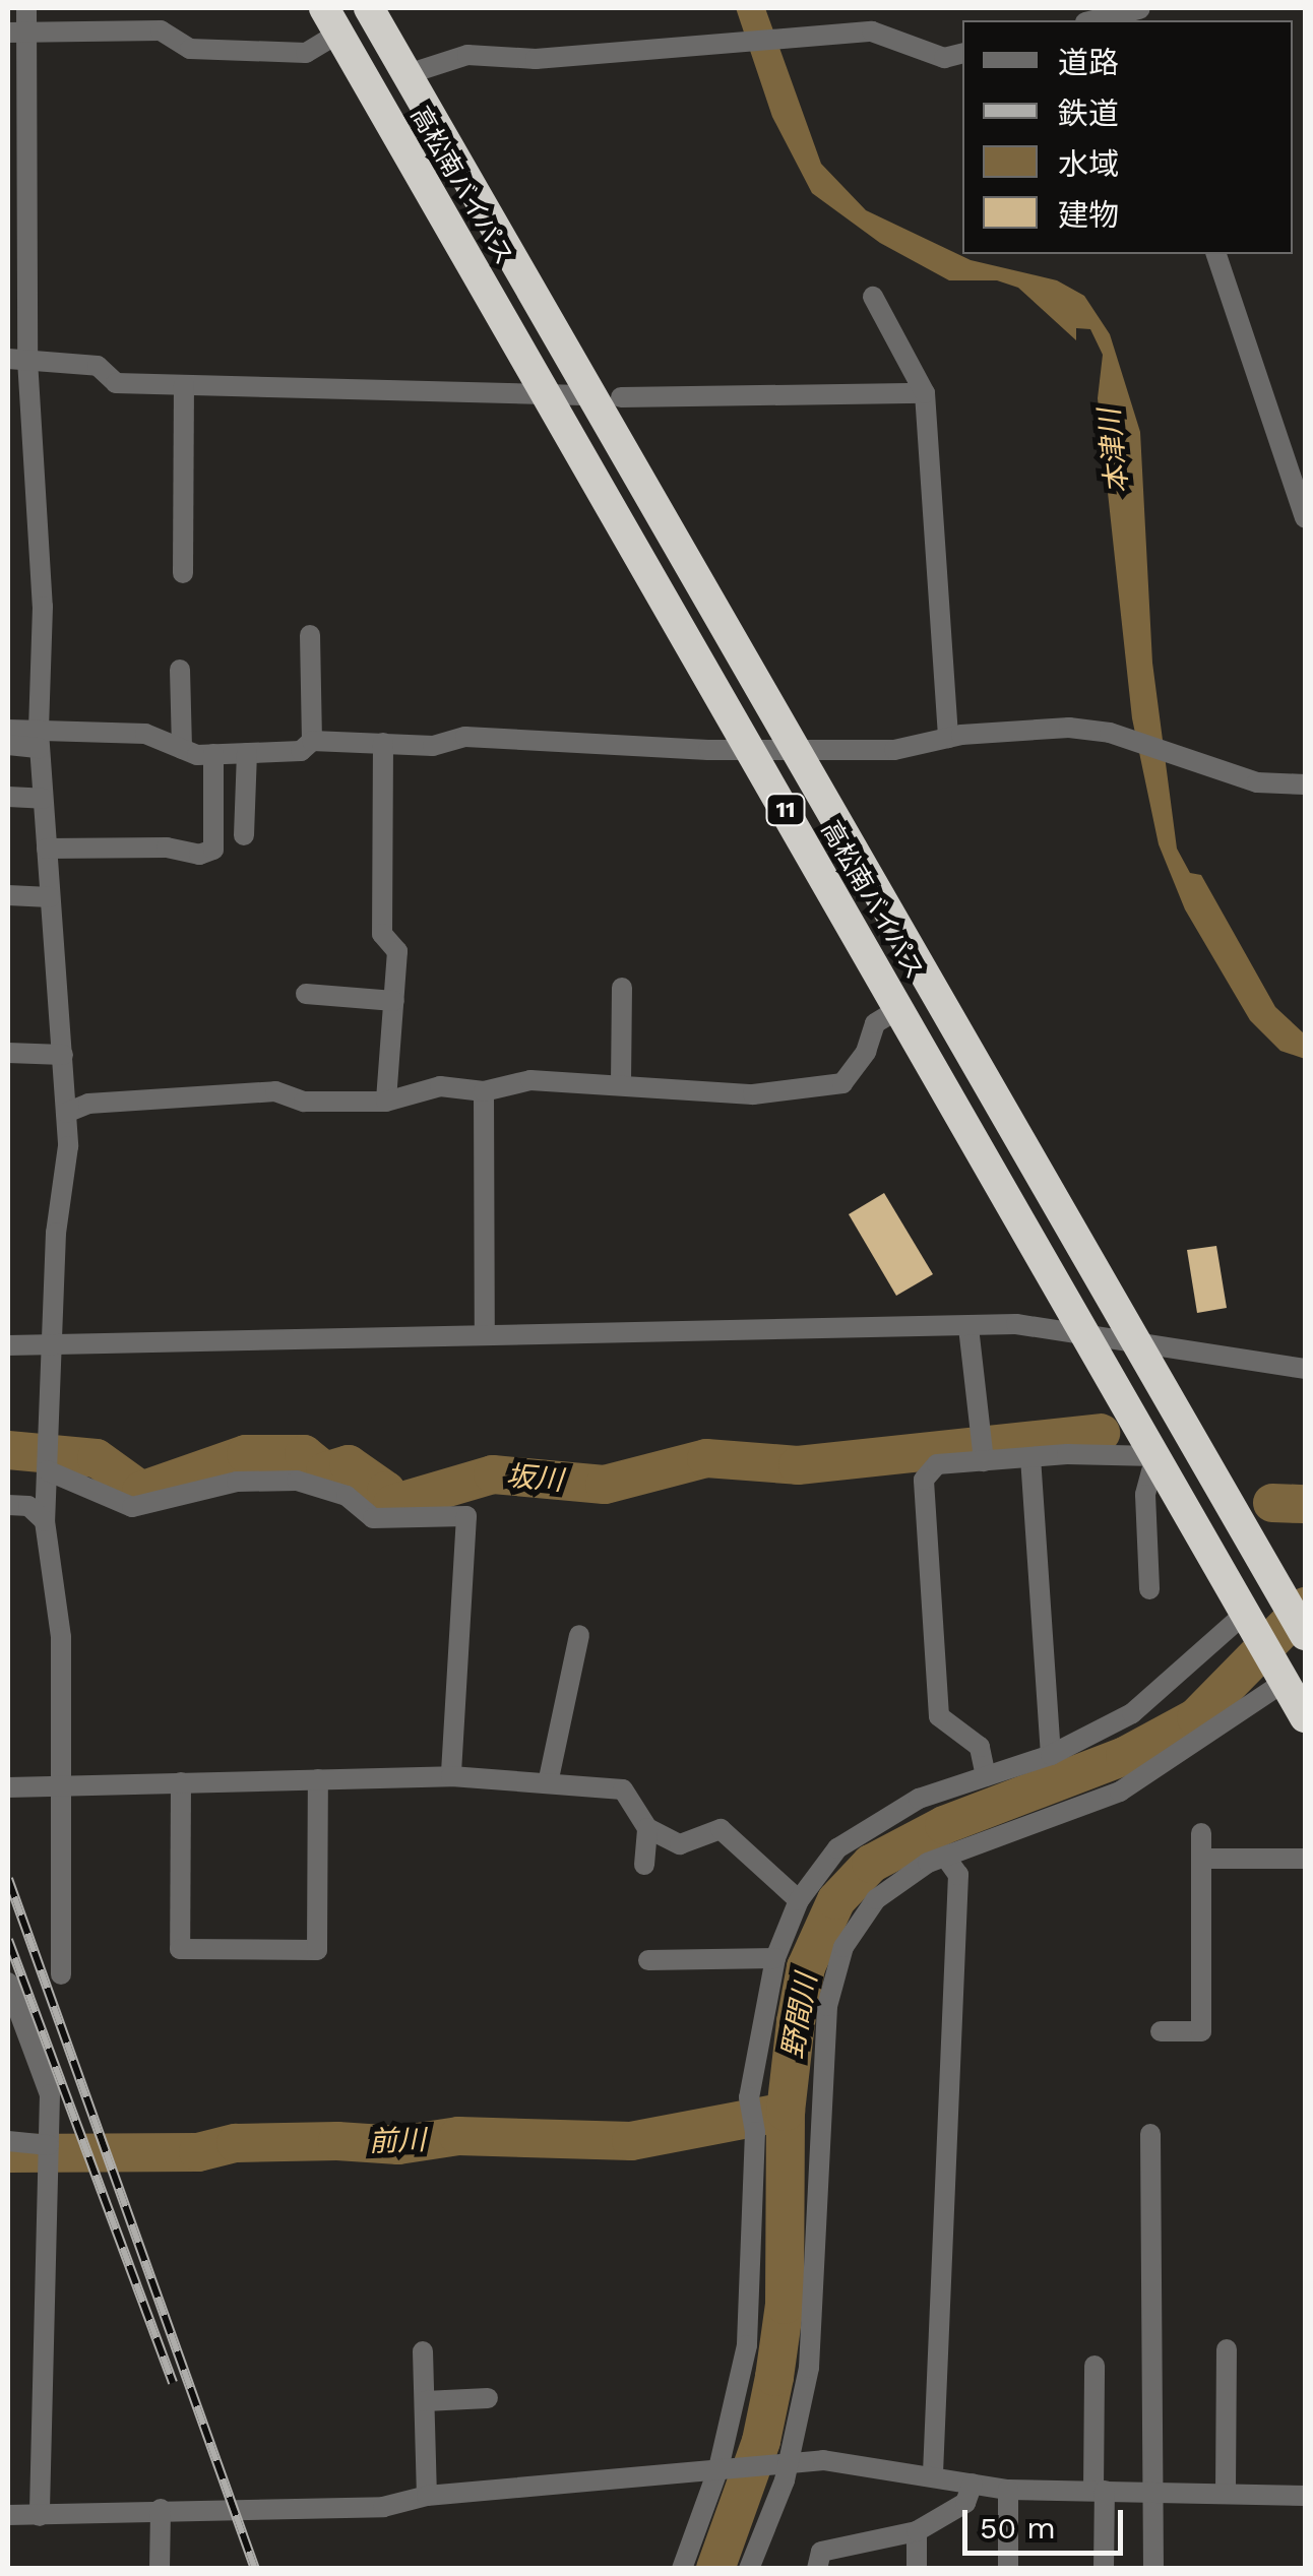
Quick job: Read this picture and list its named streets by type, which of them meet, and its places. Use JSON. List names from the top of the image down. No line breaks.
{"streets":{"highway":["高松南バイパス","11"]},"water":["本津川","坂川","野間川","前川"],"legend":["道路","鉄道","水域","建物"],"scale_bar":"50 m"}
